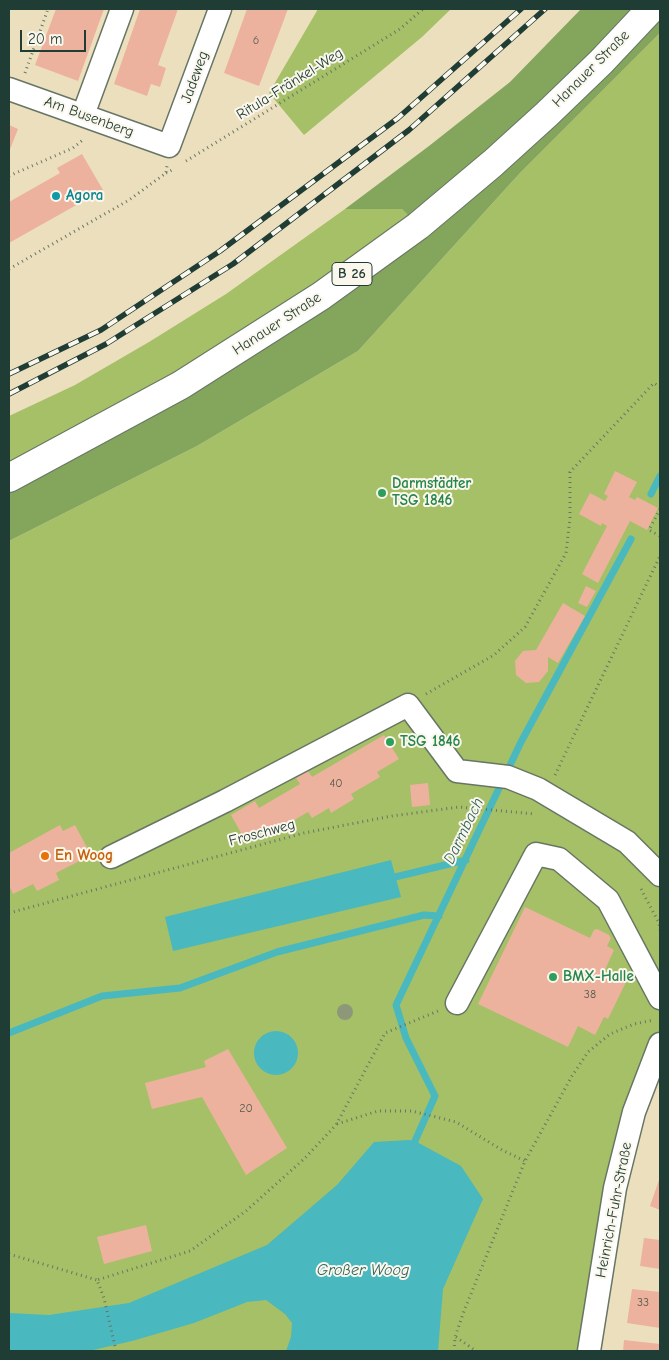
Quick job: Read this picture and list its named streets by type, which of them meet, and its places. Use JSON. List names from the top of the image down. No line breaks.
{"streets":{"main road":["Hanauer Straße","B 26"],"street":["Jadeweg","Am Busenberg","Heinrich-Fuhr-Straße"],"path":["Ritula-Fränkel-Weg","Froschweg"]},"crossings":[["Jadeweg","Ritula-Fränkel-Weg"],["Jadeweg","Am Busenberg"],["Ritula-Fränkel-Weg","Am Busenberg"]],"water":["Darmbach","Großer Woog"],"places":["Agora","Darmstädter TSG 1846","TSG 1846","En Woog","BMX-Halle"],"house_numbers":["6","40","38","20","33"],"scale_bar":"20 m"}
